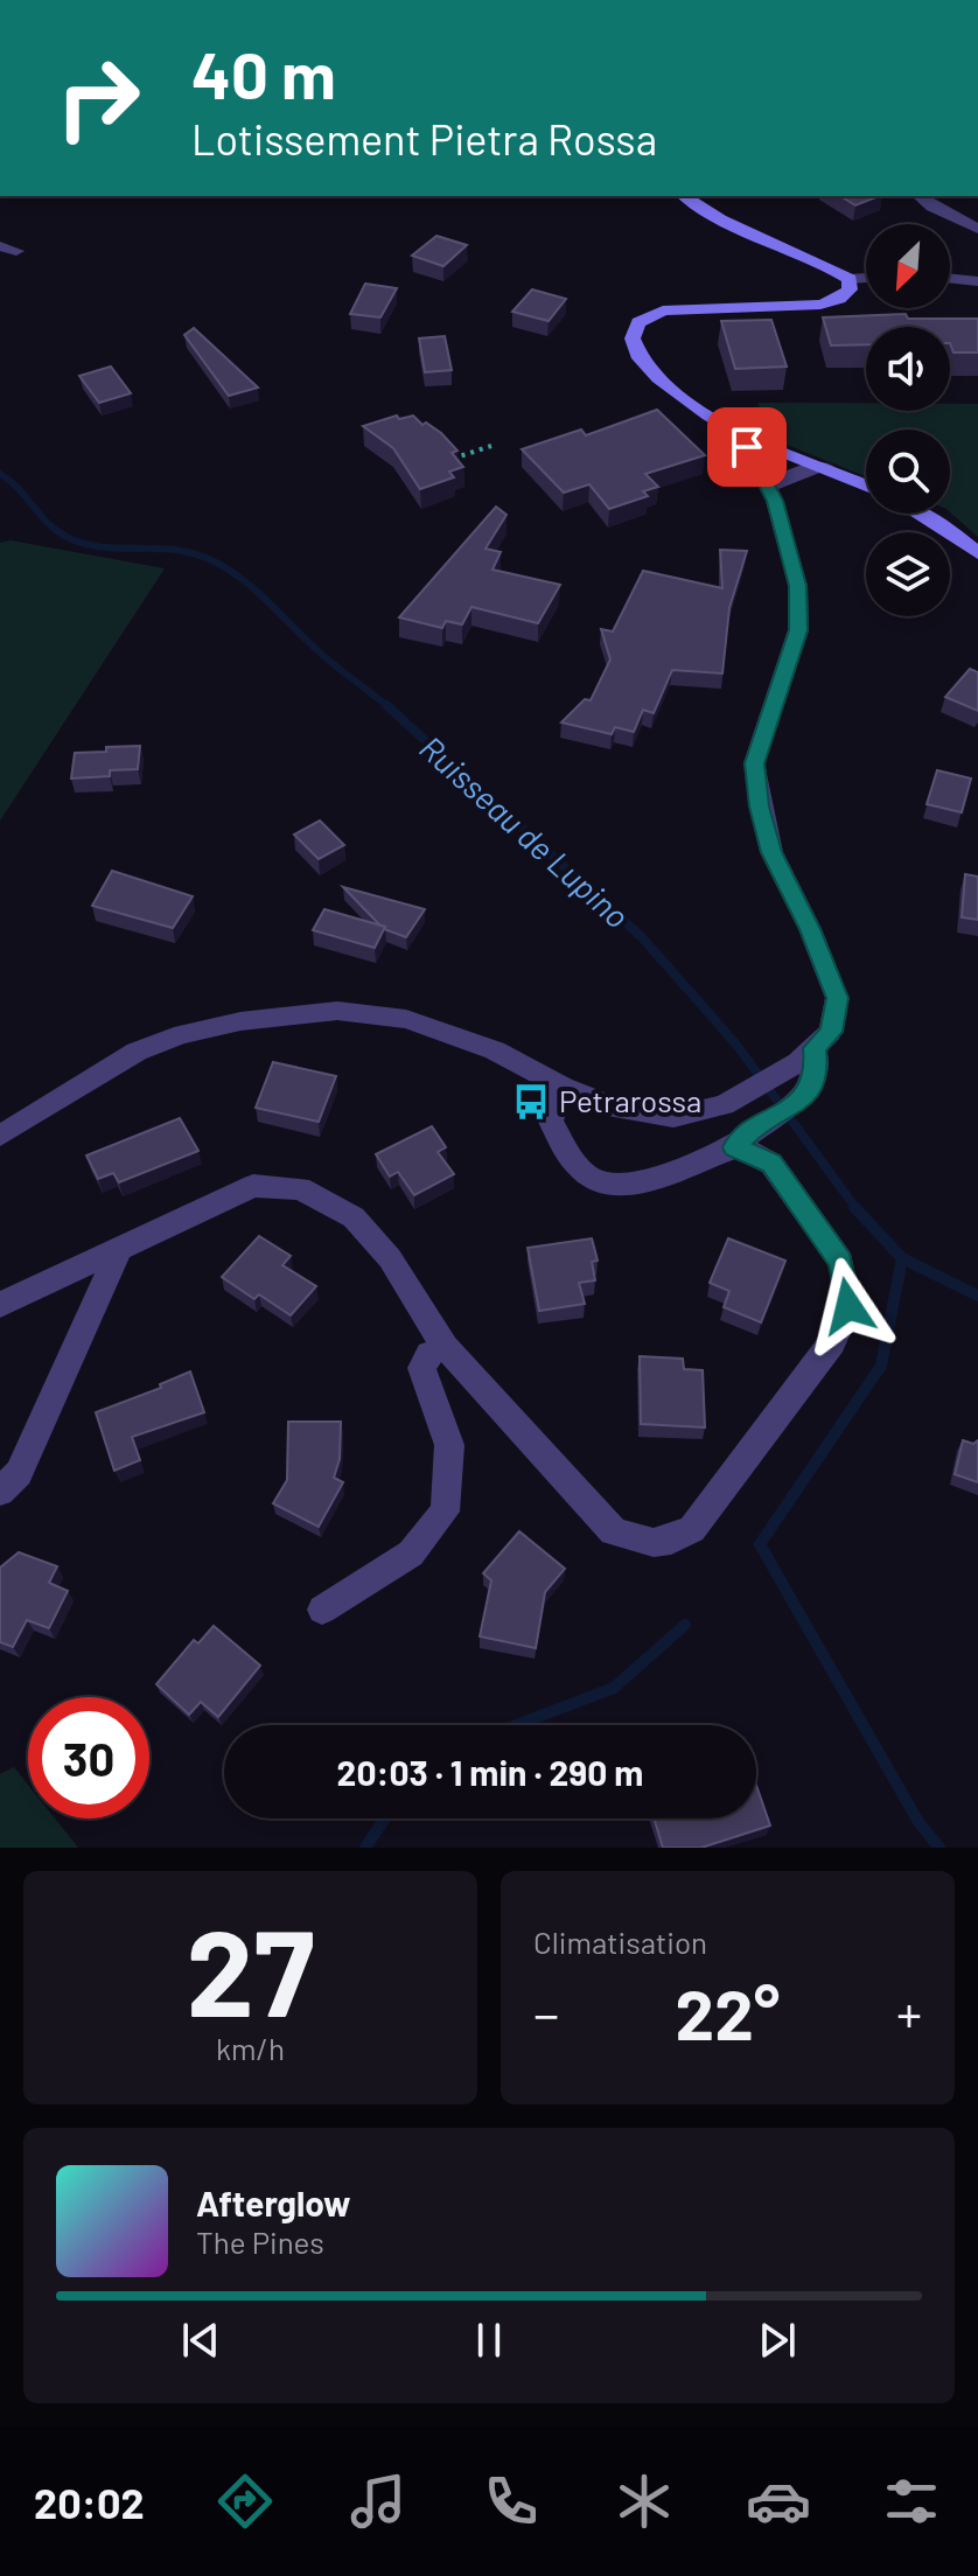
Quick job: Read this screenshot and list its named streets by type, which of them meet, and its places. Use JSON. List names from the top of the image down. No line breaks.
{"water":["Ruisseau de Lupino"],"places":{"bus stop":["Petrarossa"]},"north":"bottom left","page":{"turn":["40 m","Lotissement Pietra Rossa"],"limit":"30","trip":"20:03 · 1 min · 290 m","tile":[["27","km/h"],"Climatisation"],"heat":["−","22°","+"],"song":["Afterglow","The Pines"],"tabs":"20:02"}}
